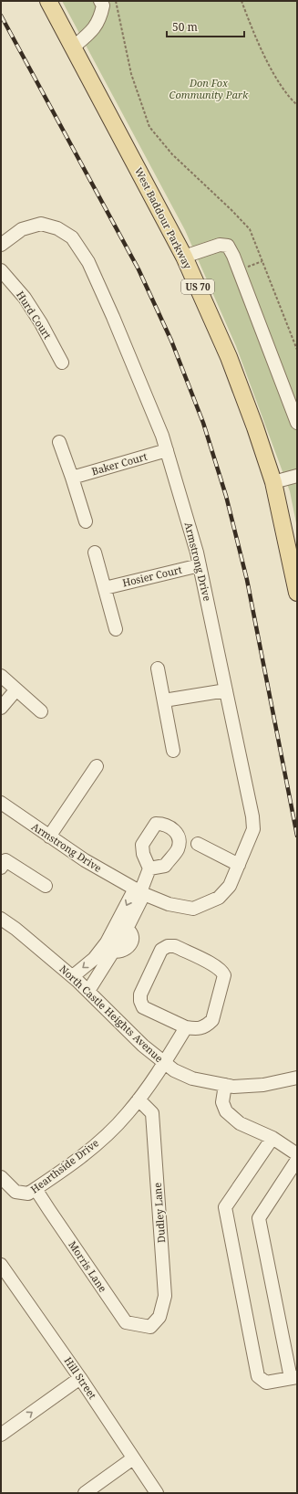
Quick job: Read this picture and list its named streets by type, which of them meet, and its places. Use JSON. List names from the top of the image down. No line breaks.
{"streets":{"main road":["West Baddour Parkway","US 70"],"street":["Hurd Court","Baker Court","Armstrong Drive","Hosier Court","North Castle Heights Avenue","Hearthside Drive","Dudley Lane","Morris Lane","Hill Street"]},"crossings":[["Baker Court","Armstrong Drive"],["Armstrong Drive","Hosier Court"],["North Castle Heights Avenue","Hearthside Drive"],["Hearthside Drive","Dudley Lane"],["Hearthside Drive","Morris Lane"],["Dudley Lane","Morris Lane"]],"parks":["Don Fox Community Park"],"scale_bar":"50 m"}
